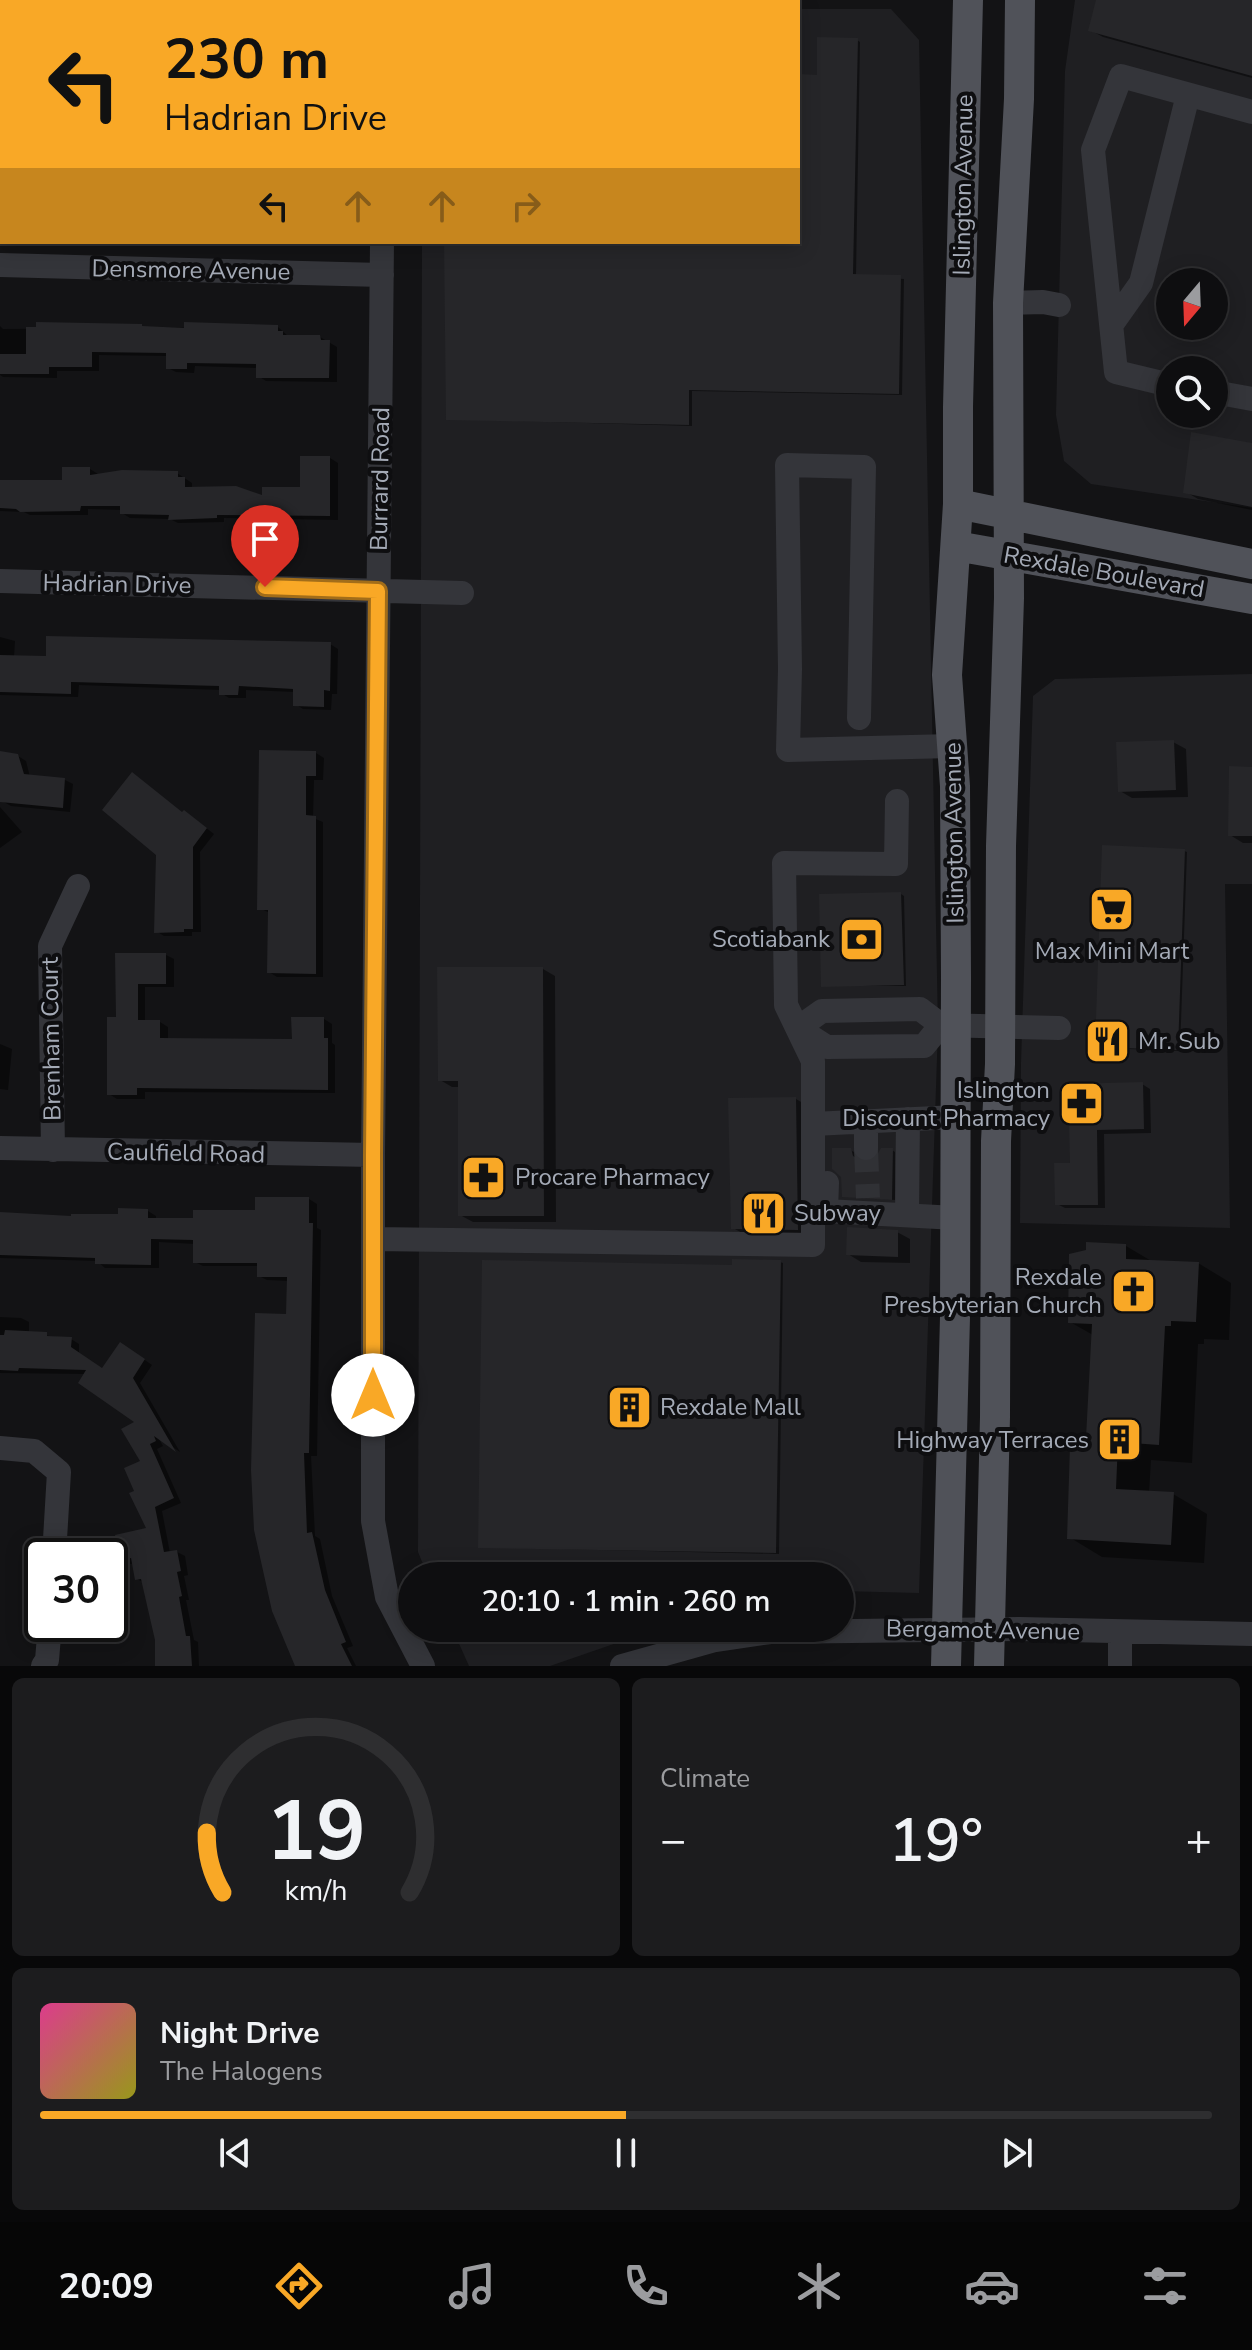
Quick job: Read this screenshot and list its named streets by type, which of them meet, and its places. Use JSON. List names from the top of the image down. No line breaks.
{"streets":{"main road":["Islington Avenue","Rexdale Boulevard"],"street":["Densmore Avenue","Burrard Road","Hadrian Drive","Brenham Court","Caulfield Road","Bergamot Avenue"]},"crossings":[["Islington Avenue","Rexdale Boulevard"],["Islington Avenue","Bergamot Avenue"],["Densmore Avenue","Burrard Road"],["Burrard Road","Hadrian Drive"],["Burrard Road","Caulfield Road"],["Brenham Court","Caulfield Road"]],"places":{"supermarket":["Max Mini Mart"],"bank":["Scotiabank"],"restaurant":["Mr. Sub","Subway"],"pharmacy":["Islington Discount Pharmacy","Procare Pharmacy"],"church":["Rexdale Presbyterian Church"],"building":["Rexdale Mall","Highway Terraces"]},"north":"bottom","page":{"turn":["230 m","Hadrian Drive"],"limit":"30","trip":"20:10 · 1 min · 260 m","tile":"Climate","heat":["−","19°","+"],"song":["Night Drive","The Halogens"],"tabs":"20:09","gauge":["19","km/h"]}}
